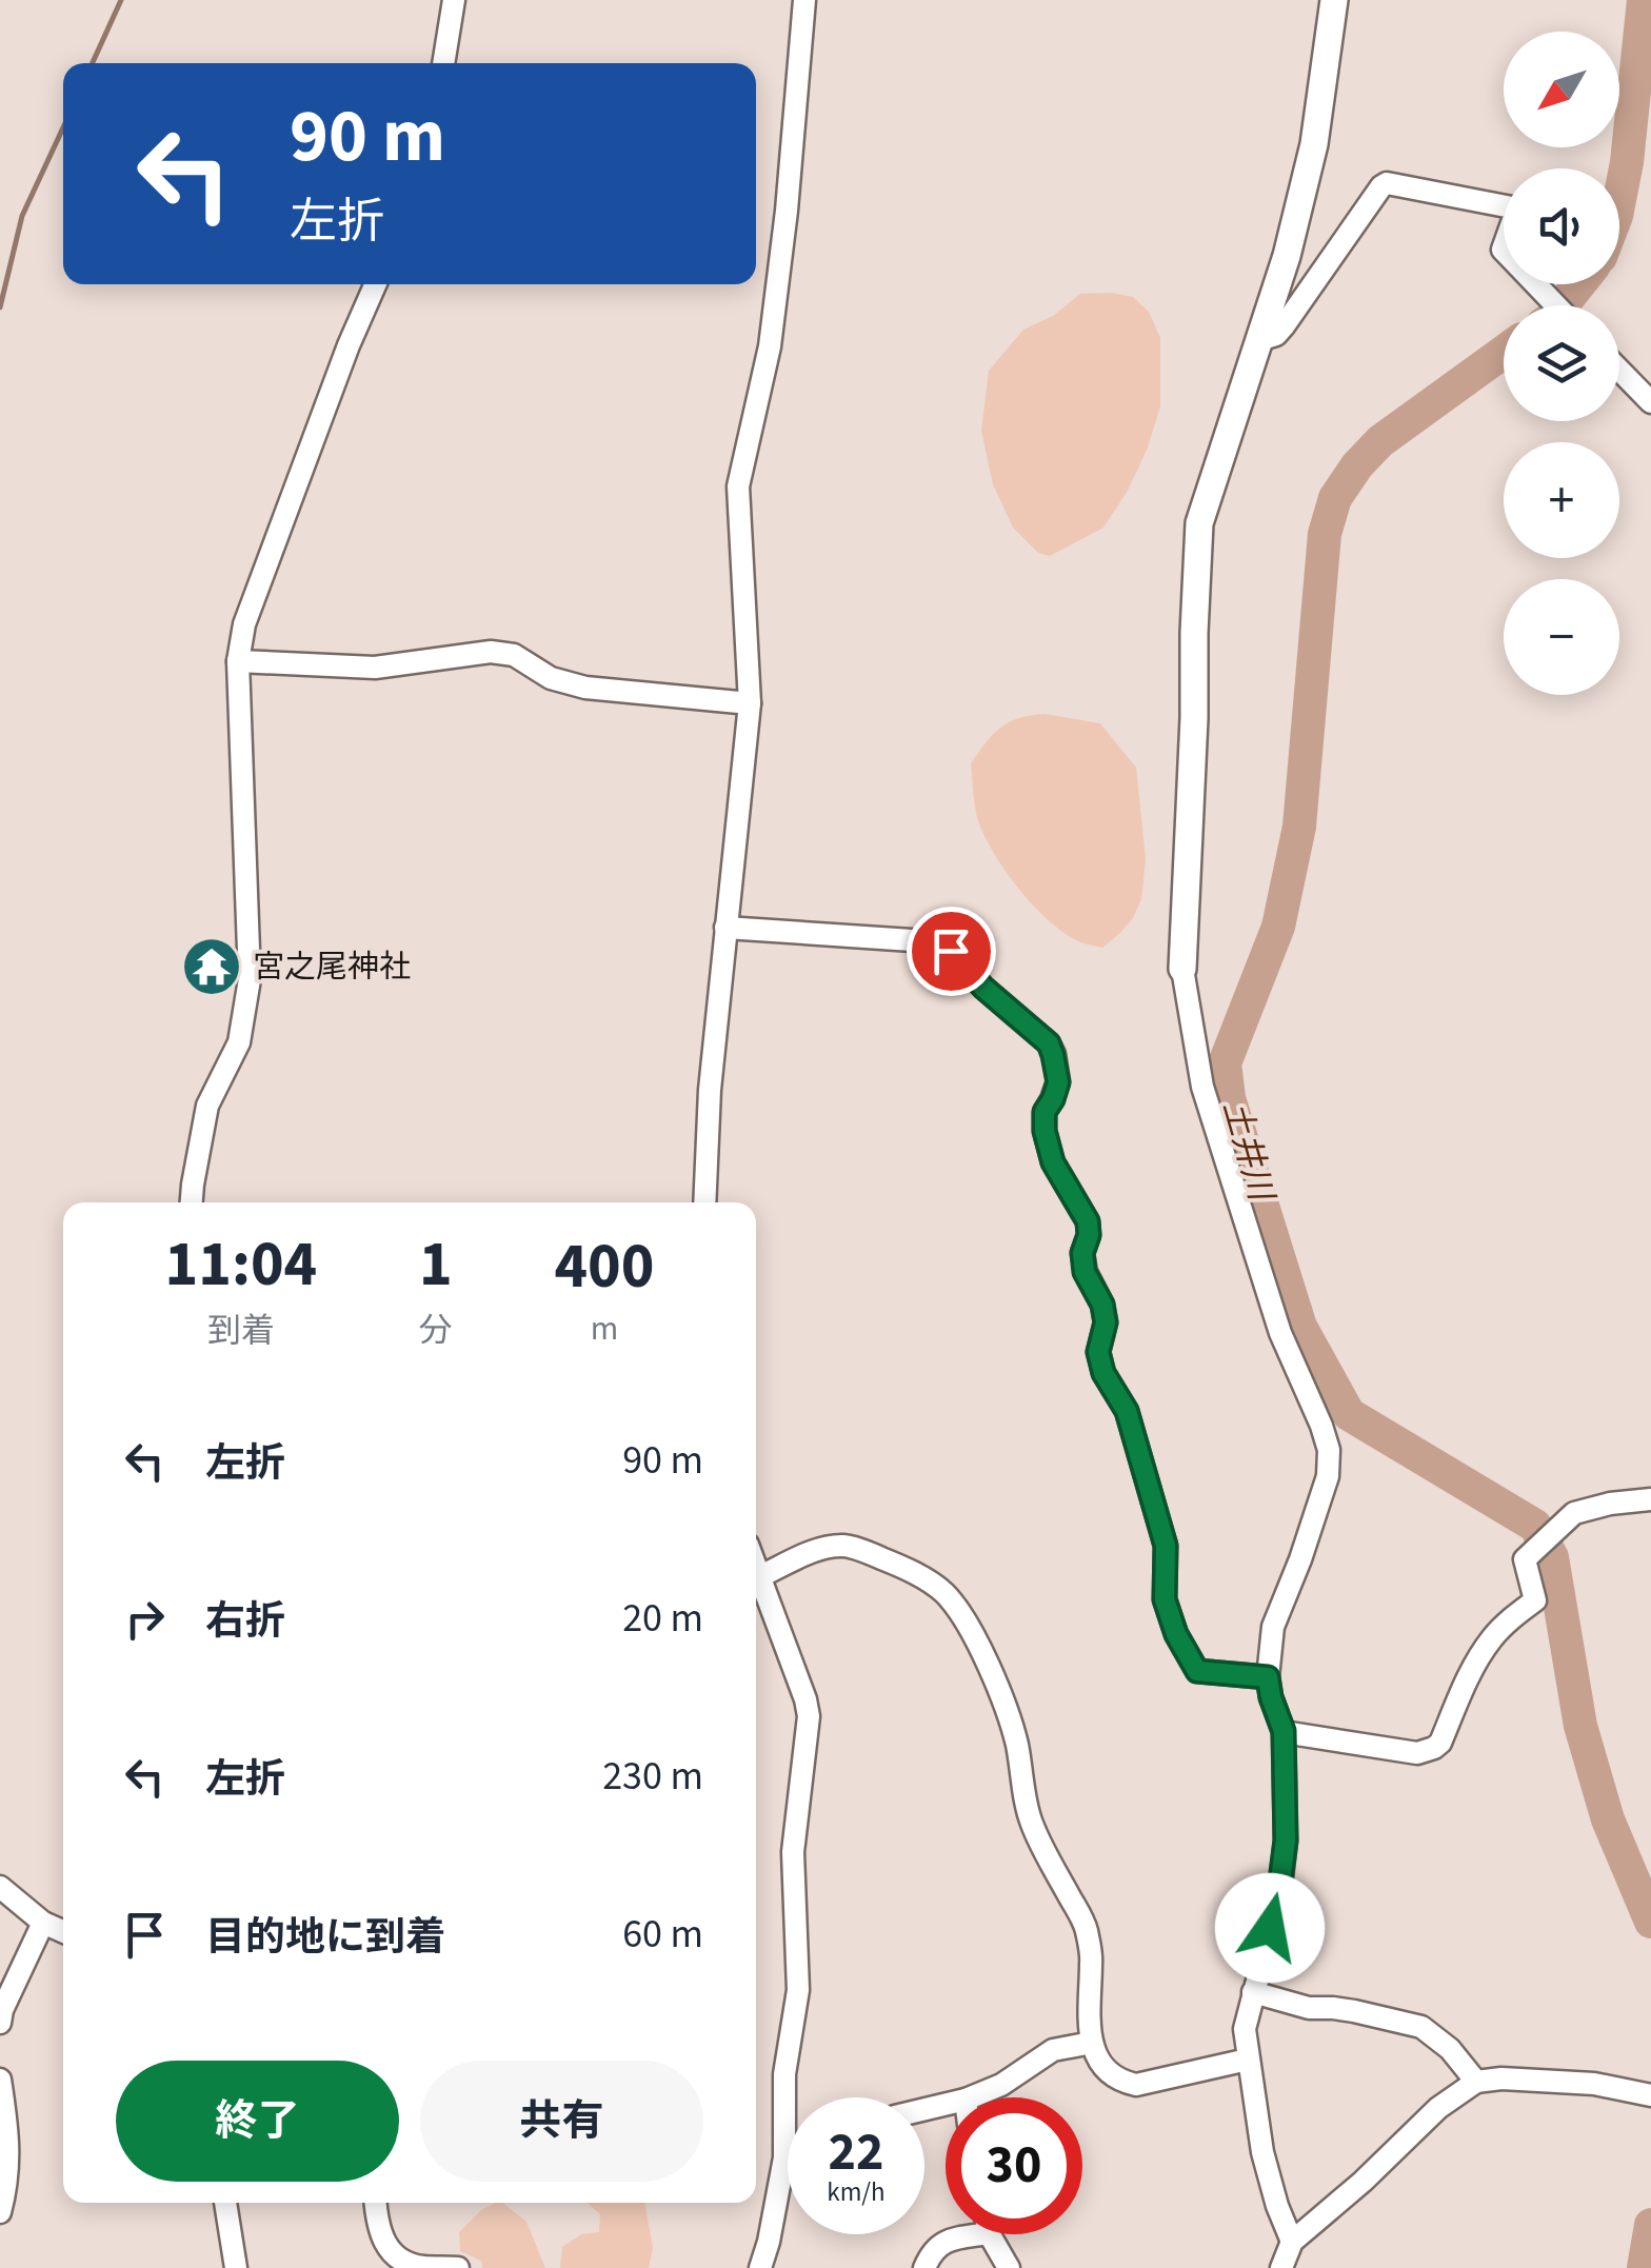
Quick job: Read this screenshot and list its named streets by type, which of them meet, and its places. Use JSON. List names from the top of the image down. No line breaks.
{"water":["土井川"],"places":{"temple":["宮之尾神社"]},"north":"bottom left","page":{"map_buttons":["+","−"],"turn":["90 m","左折"],"eta":["11:04","到着","1","分","400","m"],"list":[{"name":"左折","value":"90 m"},{"name":"右折","value":"20 m"},{"name":"左折","value":"230 m"},{"name":"目的地に到着","value":"60 m"}],"buttons":["終了","共有"],"speed":"22 km/h","limit":"30"}}
